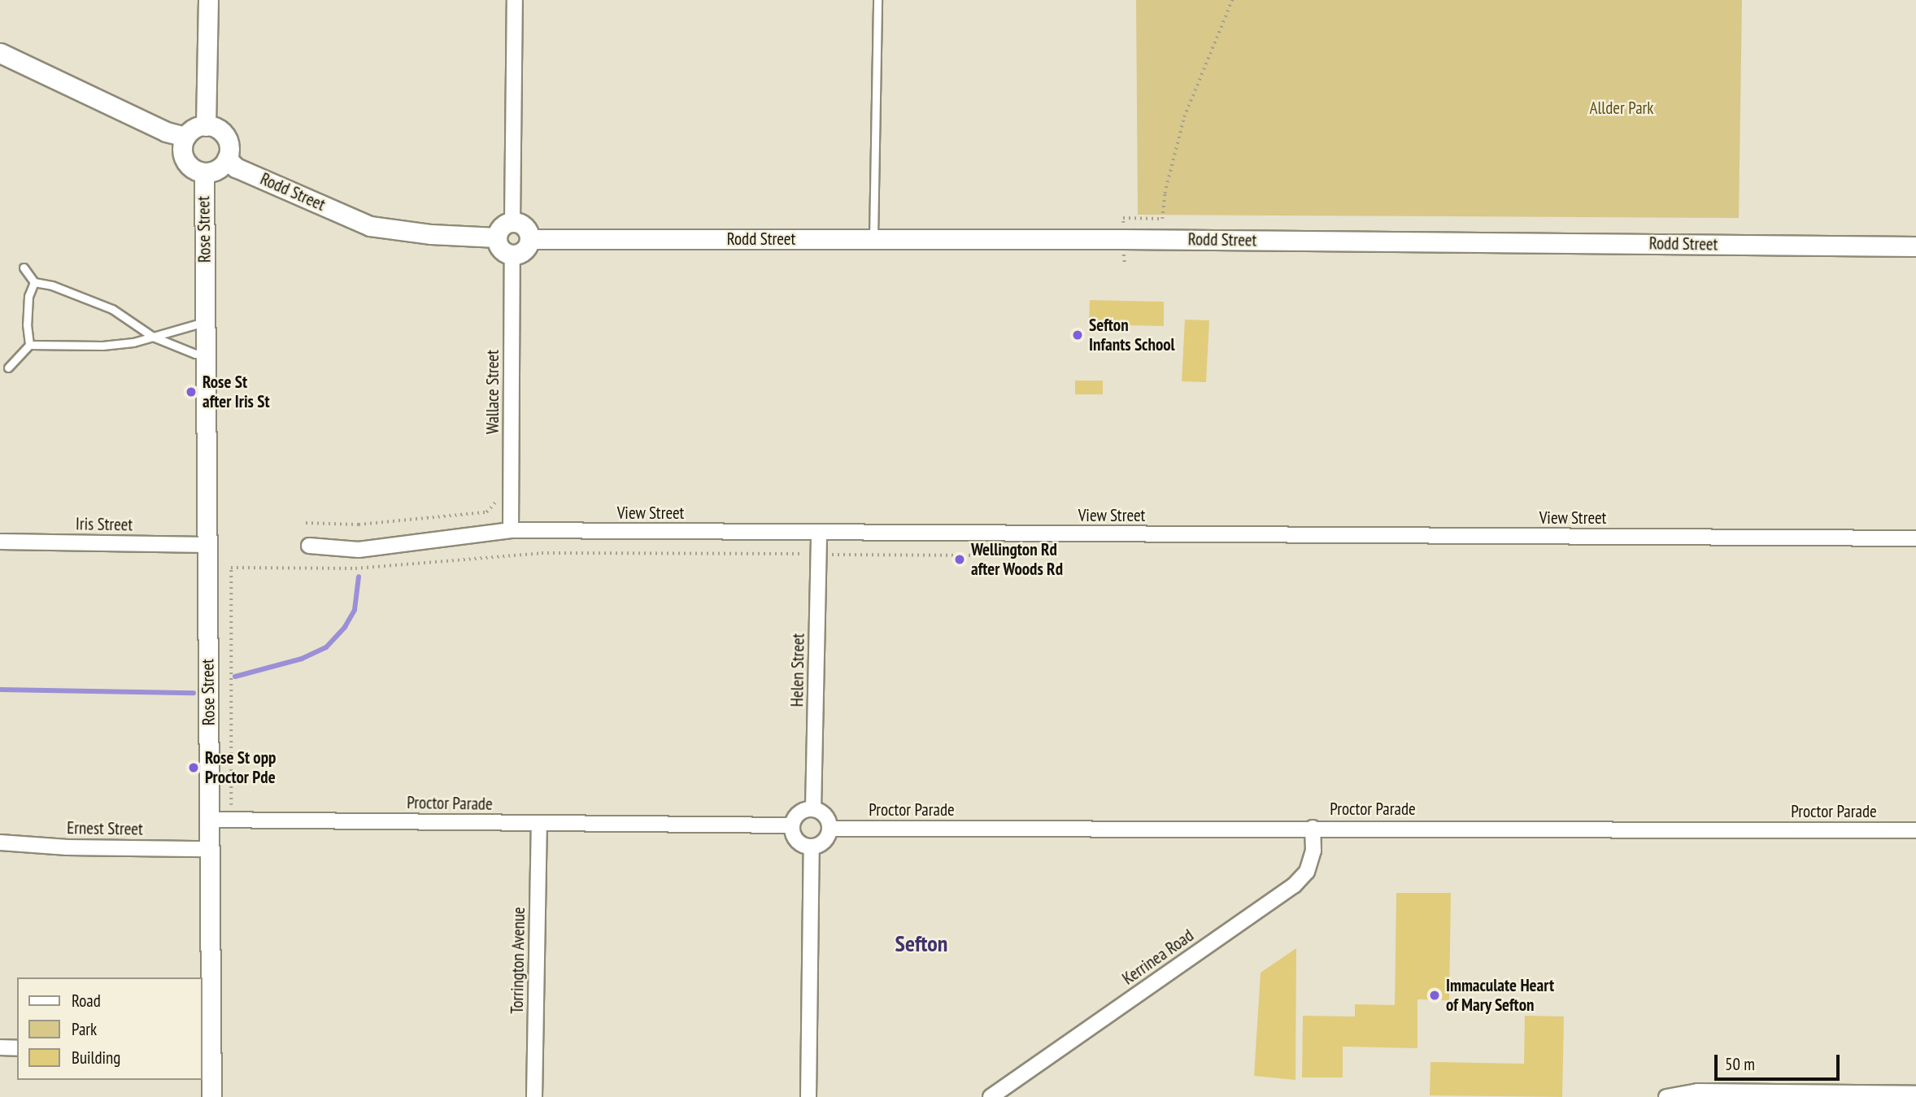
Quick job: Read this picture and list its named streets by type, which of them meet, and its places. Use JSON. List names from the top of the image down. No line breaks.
{"streets":{"street":["Rodd Street","Rose Street","Wallace Street","View Street","Iris Street","Helen Street","Proctor Parade","Ernest Street","Kerrinea Road","Torrington Avenue"]},"crossings":[["Rodd Street","Rose Street"],["Rodd Street","Wallace Street"],["Rose Street","Iris Street"],["Rose Street","Proctor Parade"],["Rose Street","Ernest Street"],["Wallace Street","View Street"],["View Street","Helen Street"],["Helen Street","Proctor Parade"],["Proctor Parade","Kerrinea Road"],["Proctor Parade","Torrington Avenue"]],"districts":["Sefton"],"parks":["Allder Park"],"places":["Sefton Infants School","Rose St after Iris St","Wellington Rd after Woods Rd","Rose St opp Proctor Pde","Immaculate Heart of Mary Sefton"],"legend":["Road","Park","Building"],"scale_bar":"50 m"}
